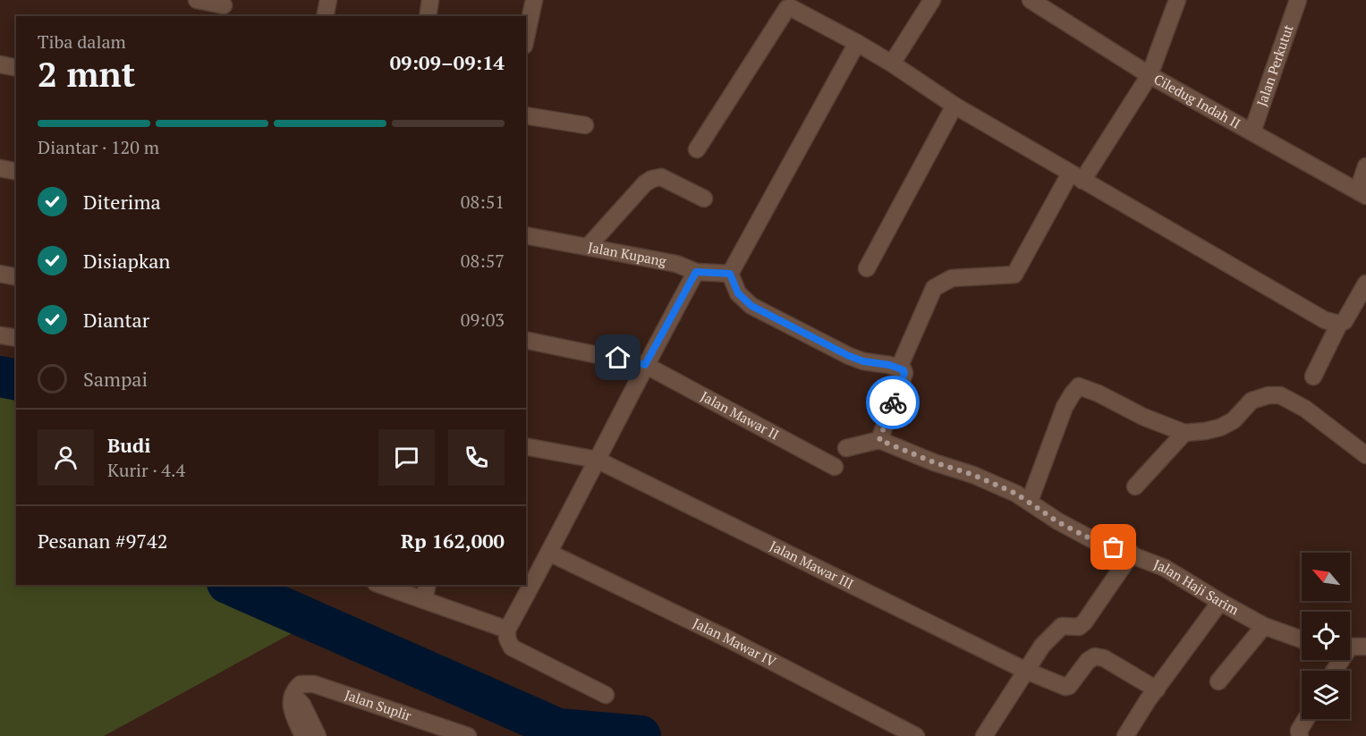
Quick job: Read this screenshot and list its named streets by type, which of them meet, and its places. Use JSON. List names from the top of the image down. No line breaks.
{"streets":{"street":["Jalan Perkutut","Ciledug Indah II","Jalan Kupang","Jalan Mawar II","Jalan Mawar III","Jalan Haji Sarim","Jalan Mawar IV","Jalan Suplir"]},"crossings":[["Jalan Perkutut","Ciledug Indah II"]],"north":"top left","page":{"heading":["2 mnt","Tiba dalam","09:09–09:14"],"panel":["Budi","Kurir · 4.4","Pesanan #9742","Rp 162,000"],"bar":"Diantar · 120 m","list":[["Diterima","08:51"],["Disiapkan","08:57"],["Diantar","09:03"],"Sampai"]}}
